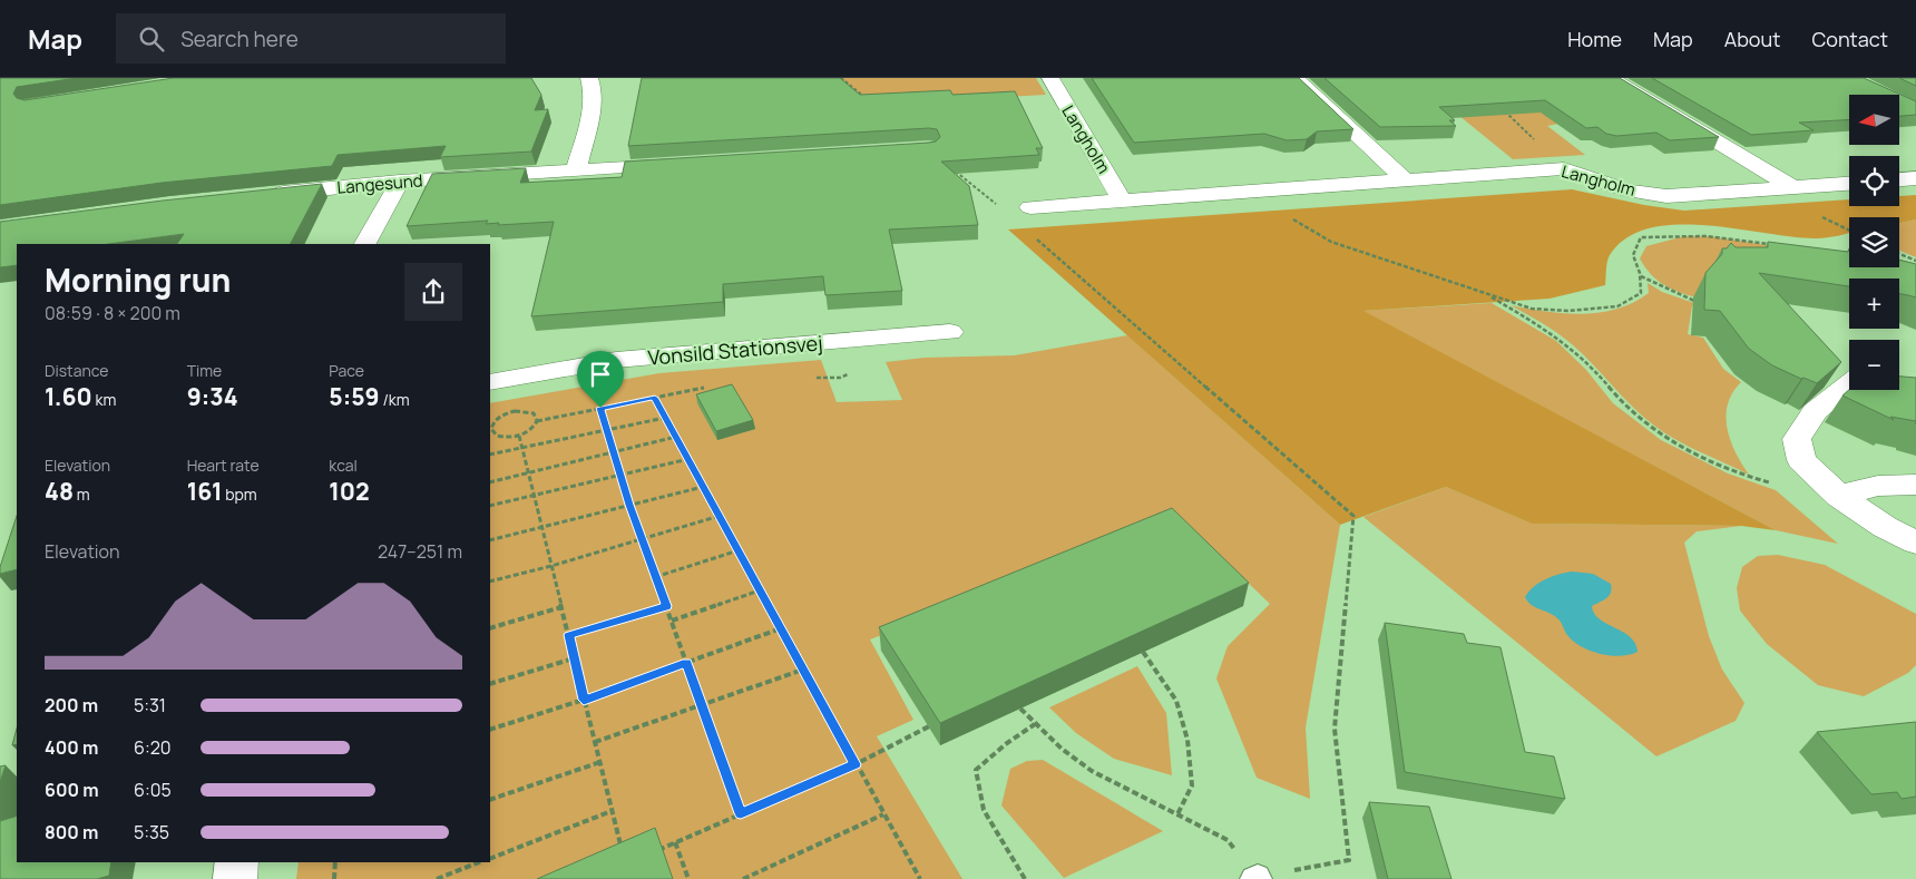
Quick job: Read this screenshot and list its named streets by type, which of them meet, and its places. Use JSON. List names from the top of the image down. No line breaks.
{"streets":{"street":["Langholm","Langesund","Vonsild Stationsvej"]},"north":"left","page":{"header":"Map","search":"Search here","nav":["Home","Map","About","Contact"],"map_buttons":["+","−"],"heading":["Morning run","08:59 · 8 × 200 m"],"stats":[["Distance","1.60 km"],["Time","9:34"],["Pace","5:59 /km"],["Elevation","48 m"],["Heart rate","161 bpm"],["kcal","102"]],"chart":["Elevation","247–251 m"],"list":[{"name":"200 m","note":"5:31"},{"name":"400 m","note":"6:20"},{"name":"600 m","note":"6:05"},{"name":"800 m","note":"5:35"}]}}
